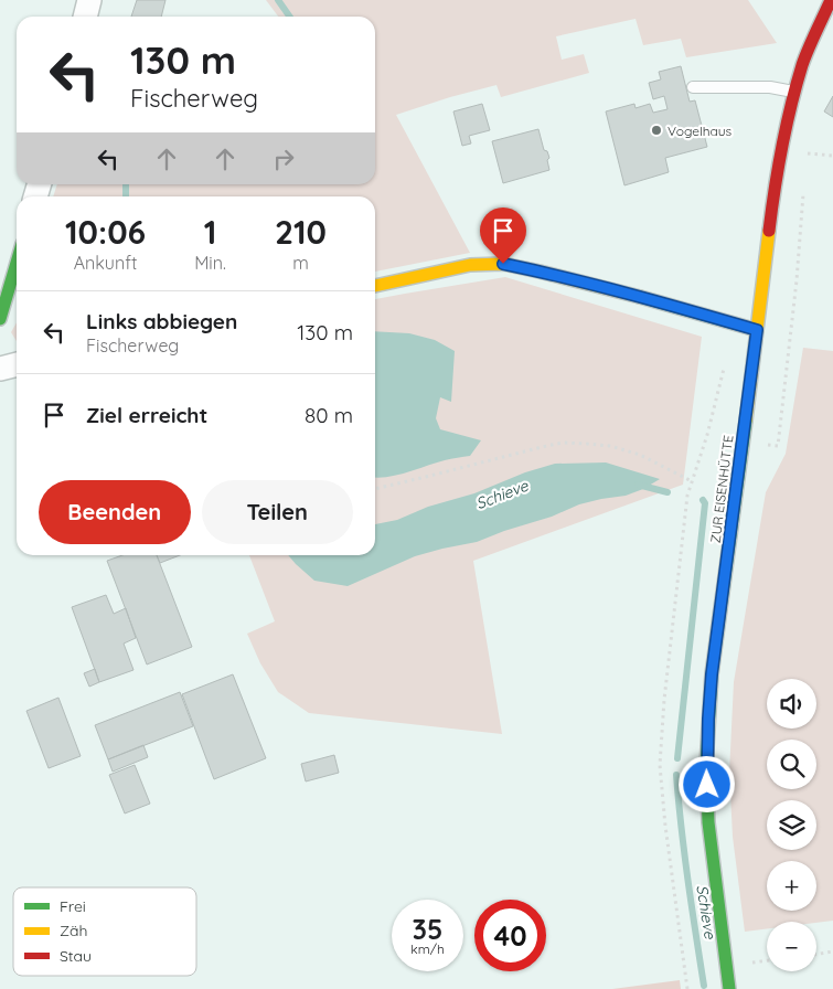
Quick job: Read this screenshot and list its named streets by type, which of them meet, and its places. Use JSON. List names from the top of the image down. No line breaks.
{"streets":{"street":["ZUR EISENHÜTTE"]},"water":["Schieve"],"places":["Vogelhaus"],"legend":["Frei","Zäh","Stau"],"page":{"turn":["130 m","Fischerweg"],"eta":["10:06","Ankunft","1","Min.","210","m"],"list":[{"name":"Links abbiegen","note":"Fischerweg","value":"130 m"},{"name":"Ziel erreicht","value":"80 m"}],"buttons":["Beenden","Teilen"],"map_buttons":["+","−"],"speed":"35 km/h","limit":"40"}}
